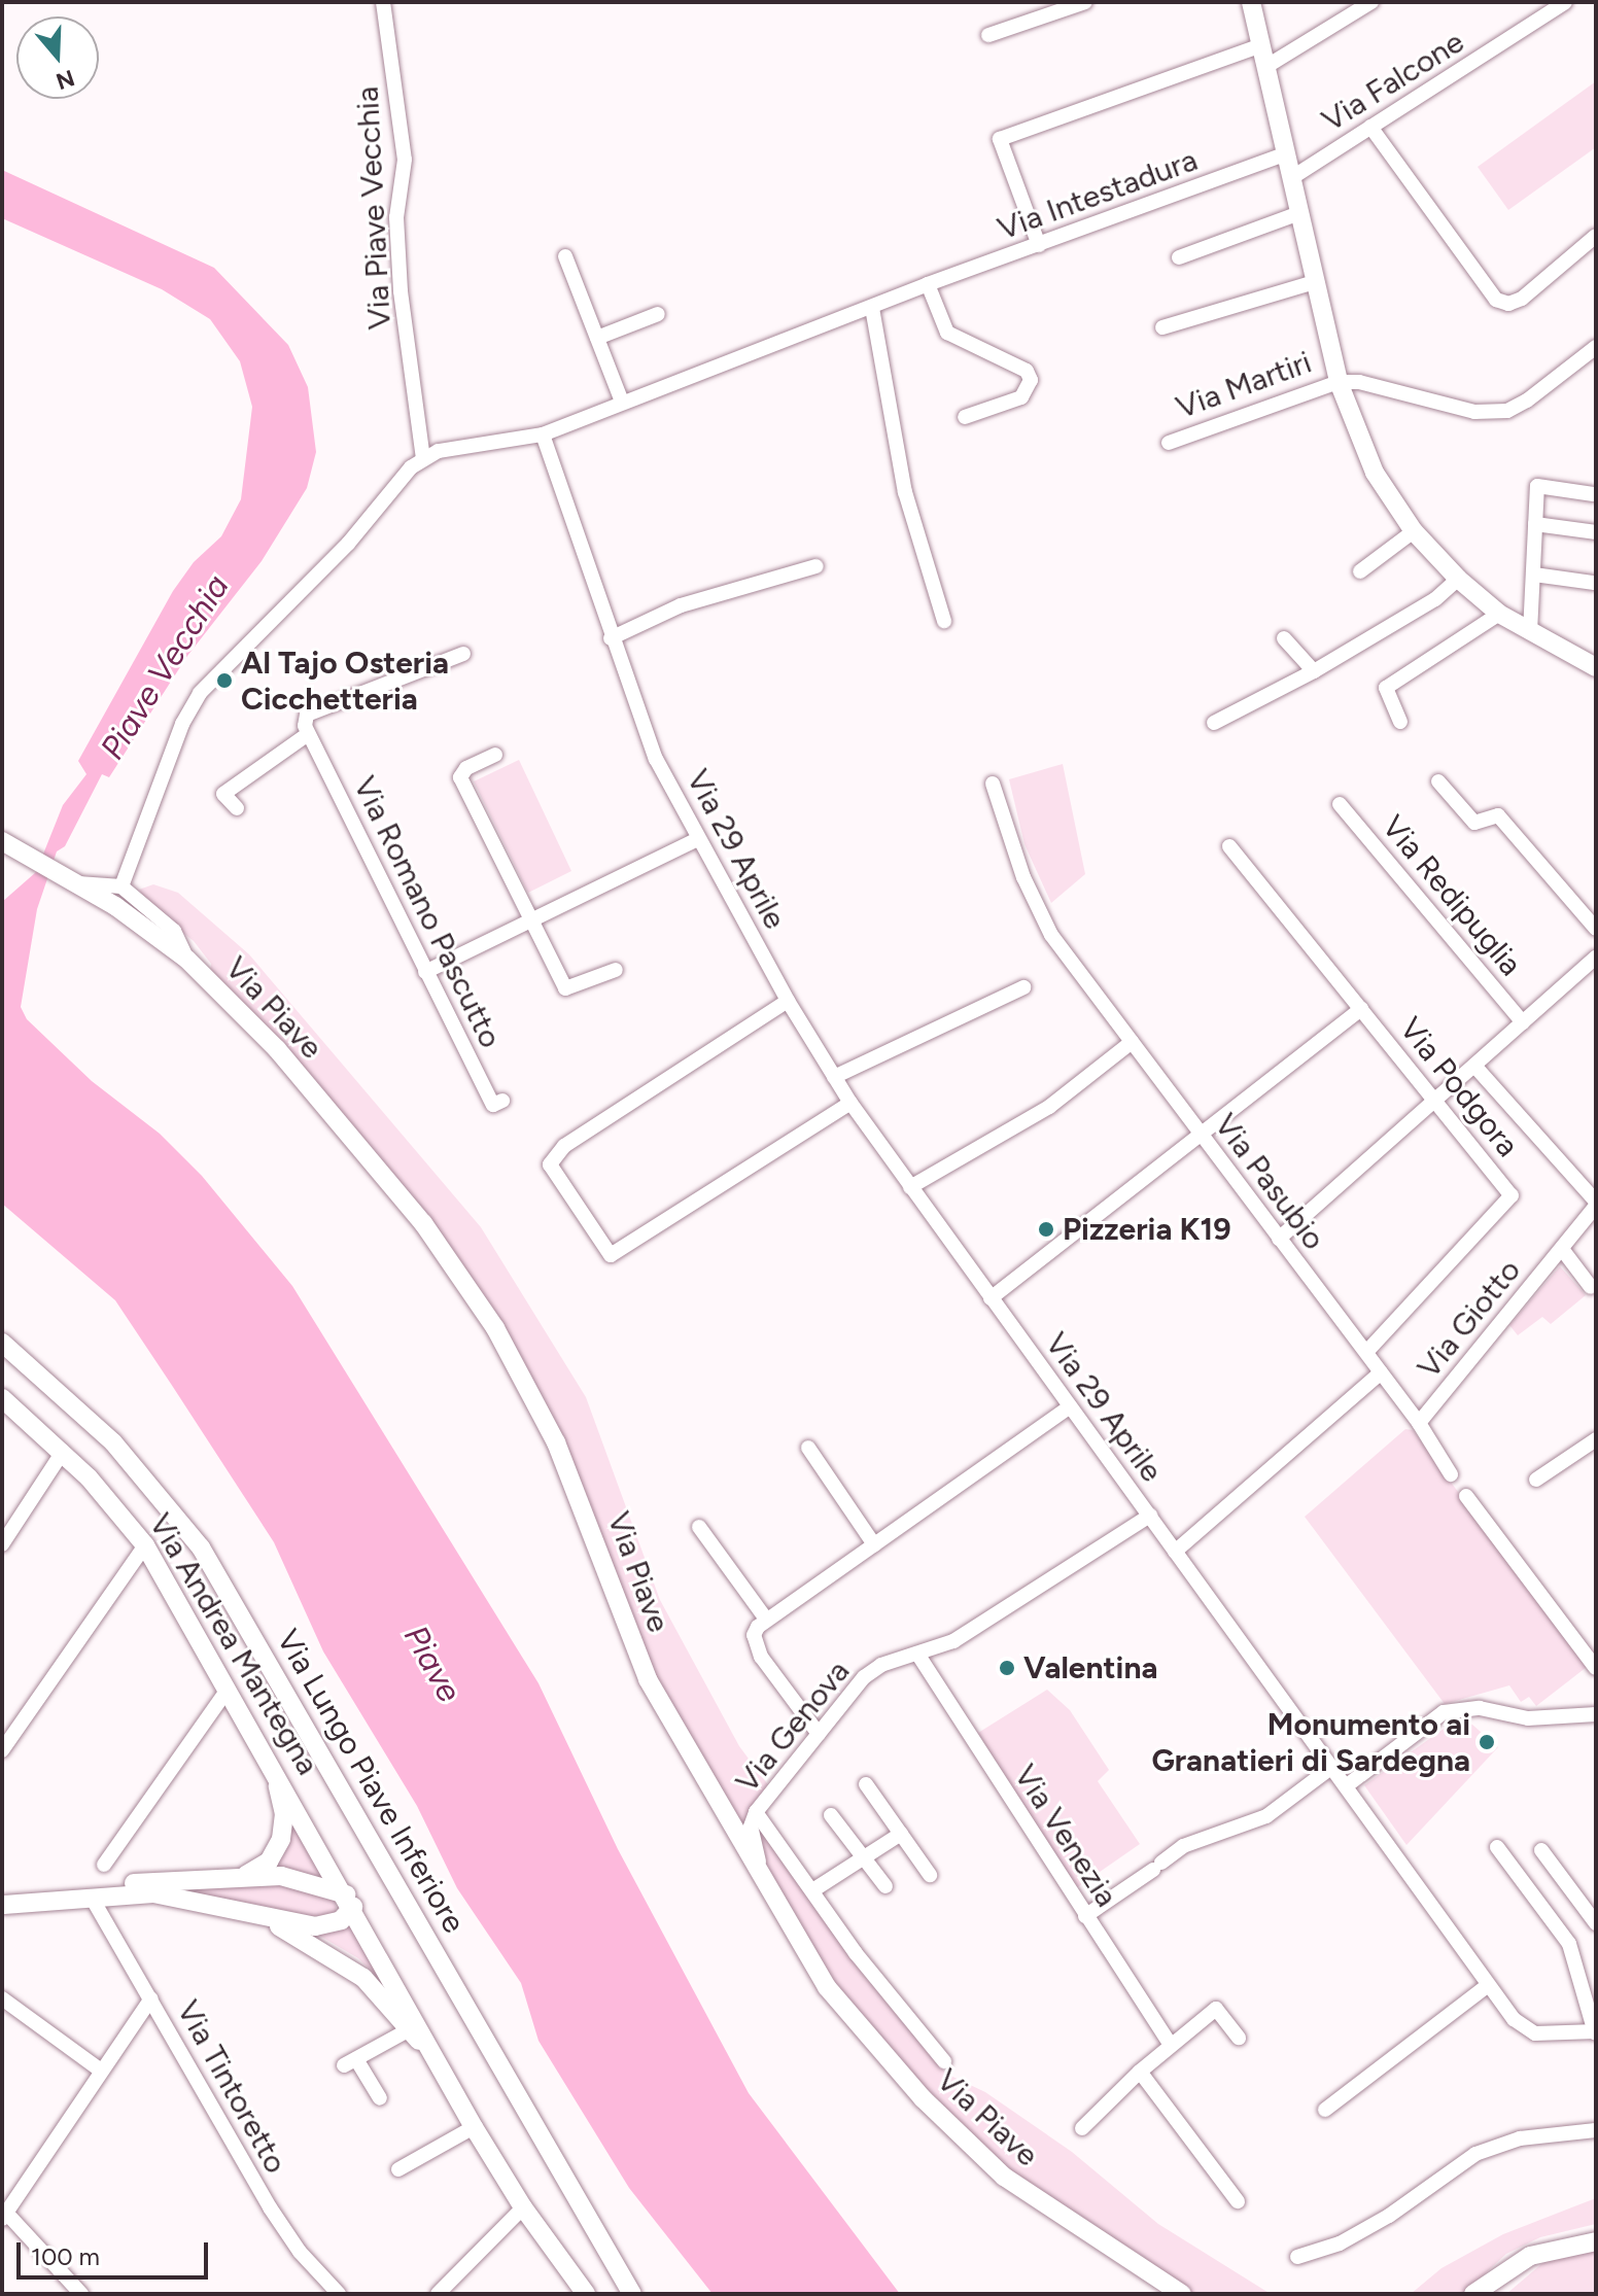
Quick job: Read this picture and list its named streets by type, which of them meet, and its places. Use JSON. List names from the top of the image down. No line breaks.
{"streets":{"main road":["Via Martiri","Via Piave","Via Andrea Mantegna","Via Lungo Piave Inferiore"],"street":["Via Falcone","Via Intestadura","Via Piave Vecchia","Via 29 Aprile","Via Redipuglia","Via Romano Pascutto","Via Podgora","Via Pasubio","Via Giotto","Via Genova","Via Venezia","Via Tintoretto"]},"crossings":[["Via Falcone","Via Martiri"],["Via Intestadura","Via Piave Vecchia"],["Via Intestadura","Via Martiri"],["Via Intestadura","Via 29 Aprile"],["Via 29 Aprile","Via Genova"],["Via Piave","Via Genova"],["Via Podgora","Via Pasubio"],["Via Pasubio","Via Giotto"],["Via Genova","Via Venezia"]],"water":["Piave Vecchia","Piave"],"places":["Al Tajo Osteria Cicchetteria","Pizzeria K19","Valentina","Monumento ai Granatieri di Sardegna"],"scale_bar":"100 m","north":"bottom"}
